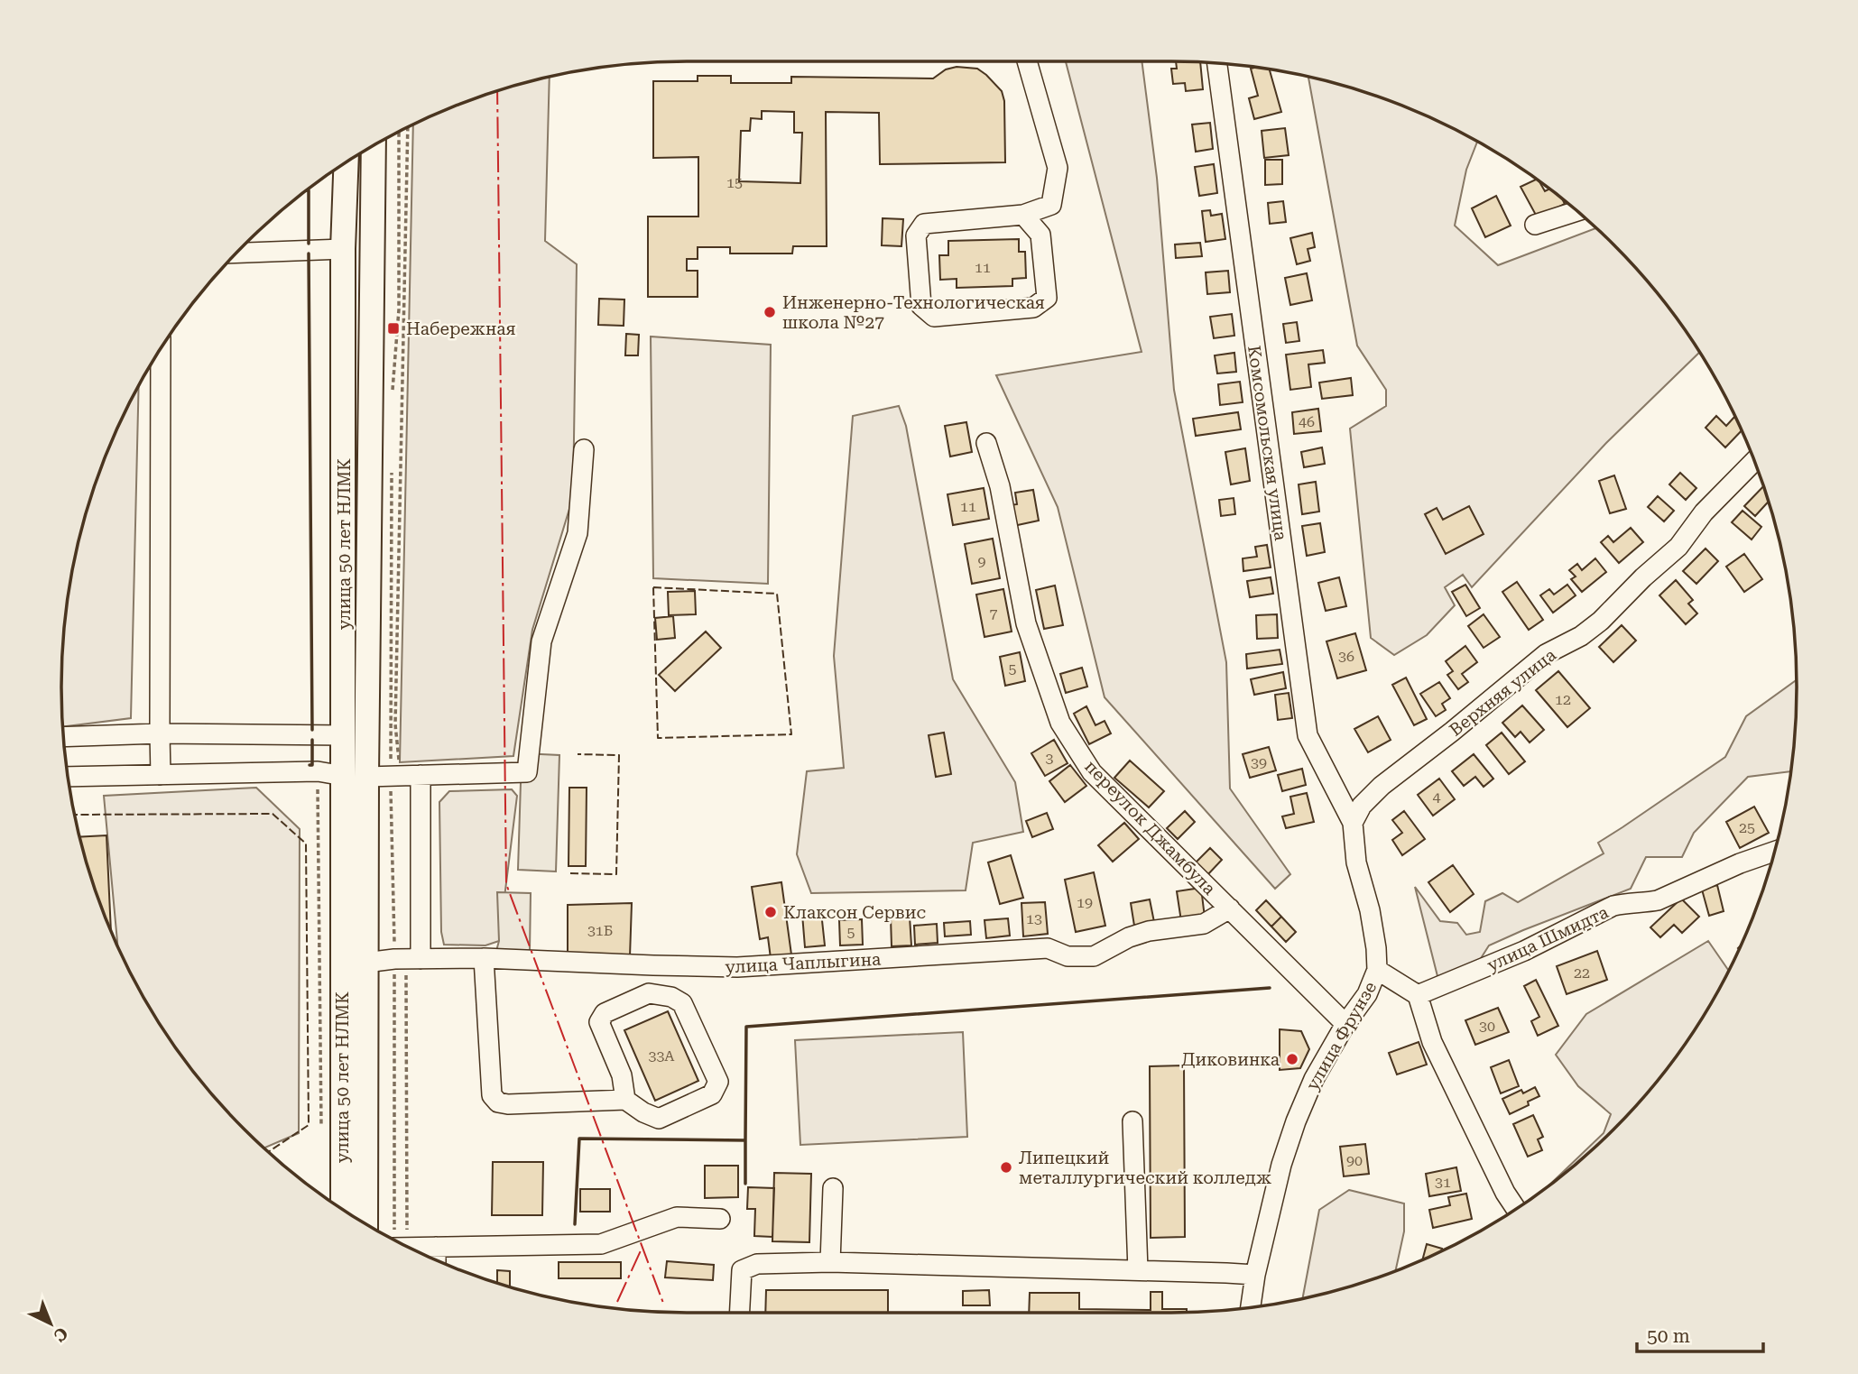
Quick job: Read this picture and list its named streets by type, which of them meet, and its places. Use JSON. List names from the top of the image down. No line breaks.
{"streets":{"main road":["улица 50 лет НЛМК"],"street":["Комсомольская улица","Верхняя улица","переулок Джамбула","улица Шмидта","улица Чаплыгина","улица Фрунзе"]},"crossings":[["Комсомольская улица","Верхняя улица"],["Комсомольская улица","улица Фрунзе"],["улица 50 лет НЛМК","улица Чаплыгина"],["Верхняя улица","улица Фрунзе"],["переулок Джамбула","улица Чаплыгина"],["переулок Джамбула","улица Фрунзе"]],"places":{"other":["Инженерно-Технологическая школа №27","Клаксон Сервис","Диковинка","Липецкий металлургический колледж"],"transit":["Набережная"]},"house_numbers":["15","11","46","11","9","7","36","5","12","3","39","4","25","19","13","31Б","5","22","30","33А","90","31"],"scale_bar":"50 m","north":"bottom right"}
